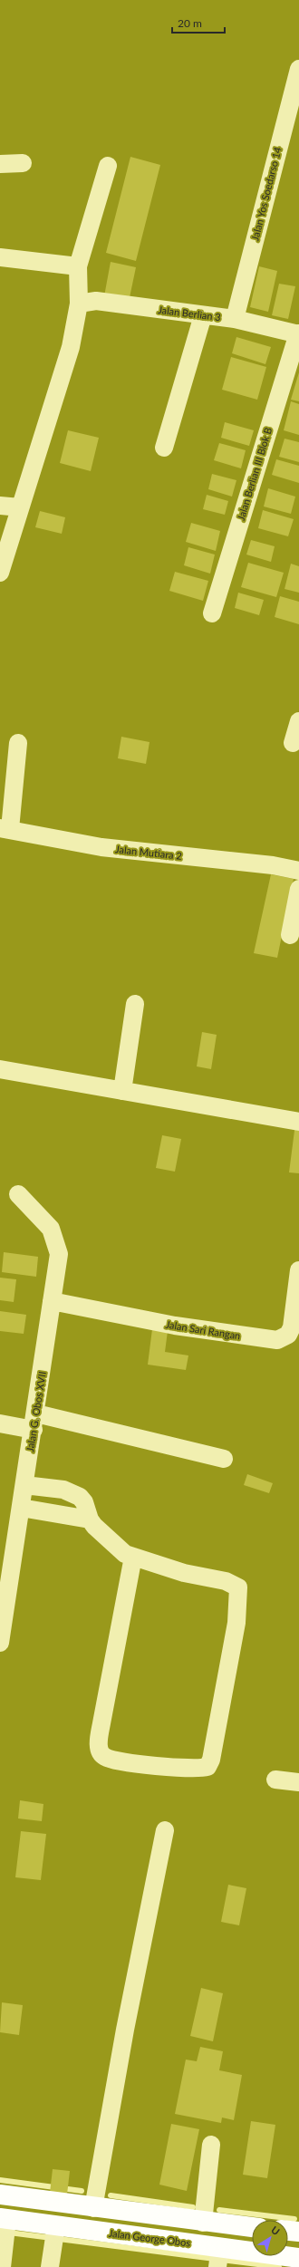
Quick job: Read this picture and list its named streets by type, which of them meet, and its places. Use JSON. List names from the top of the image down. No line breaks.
{"streets":{"main road":["Jalan George Obos"],"street":["Jalan Yos Soedarso 14","Jalan Berlian 3","Jalan Berlian III Blok B","Jalan Mutiara 2","Jalan Sari Rangan","Jalan G. Obos XVII"]},"crossings":[["Jalan Yos Soedarso 14","Jalan Berlian 3"],["Jalan Berlian 3","Jalan Berlian III Blok B"],["Jalan Sari Rangan","Jalan G. Obos XVII"]],"scale_bar":"20 m","north":"top right"}
